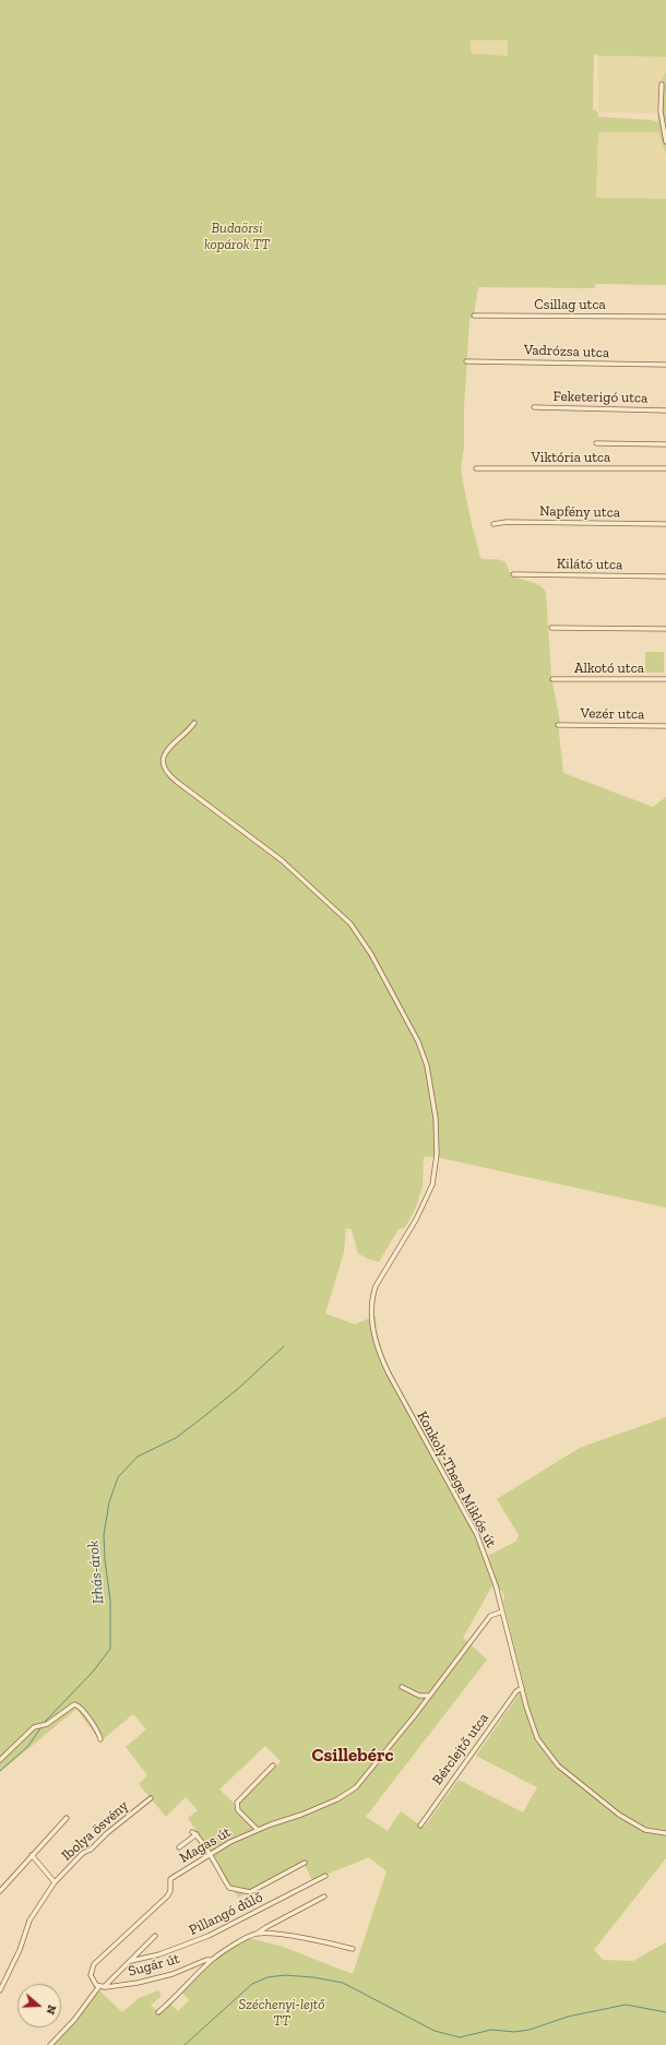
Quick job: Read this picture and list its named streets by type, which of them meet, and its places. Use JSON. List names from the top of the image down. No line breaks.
{"streets":{"street":["Csillag utca","Vadrózsa utca","Feketerigó utca","Viktória utca","Napfény utca","Kilátó utca","Alkotó utca","Vezér utca","Konkoly-Thege Miklós út","Bérclejtő utca","Ibolya ösvény","Magas út","Pillangó dűlő","Sugár út"]},"crossings":[["Konkoly-Thege Miklós út","Bérclejtő utca"],["Konkoly-Thege Miklós út","Magas út"],["Magas út","Sugár út"]],"districts":["Csillebérc"],"water":["Irhás-árok"],"parks":["Budaörsi kopárok TT","Széchenyi-lejtő TT"],"north":"right"}
